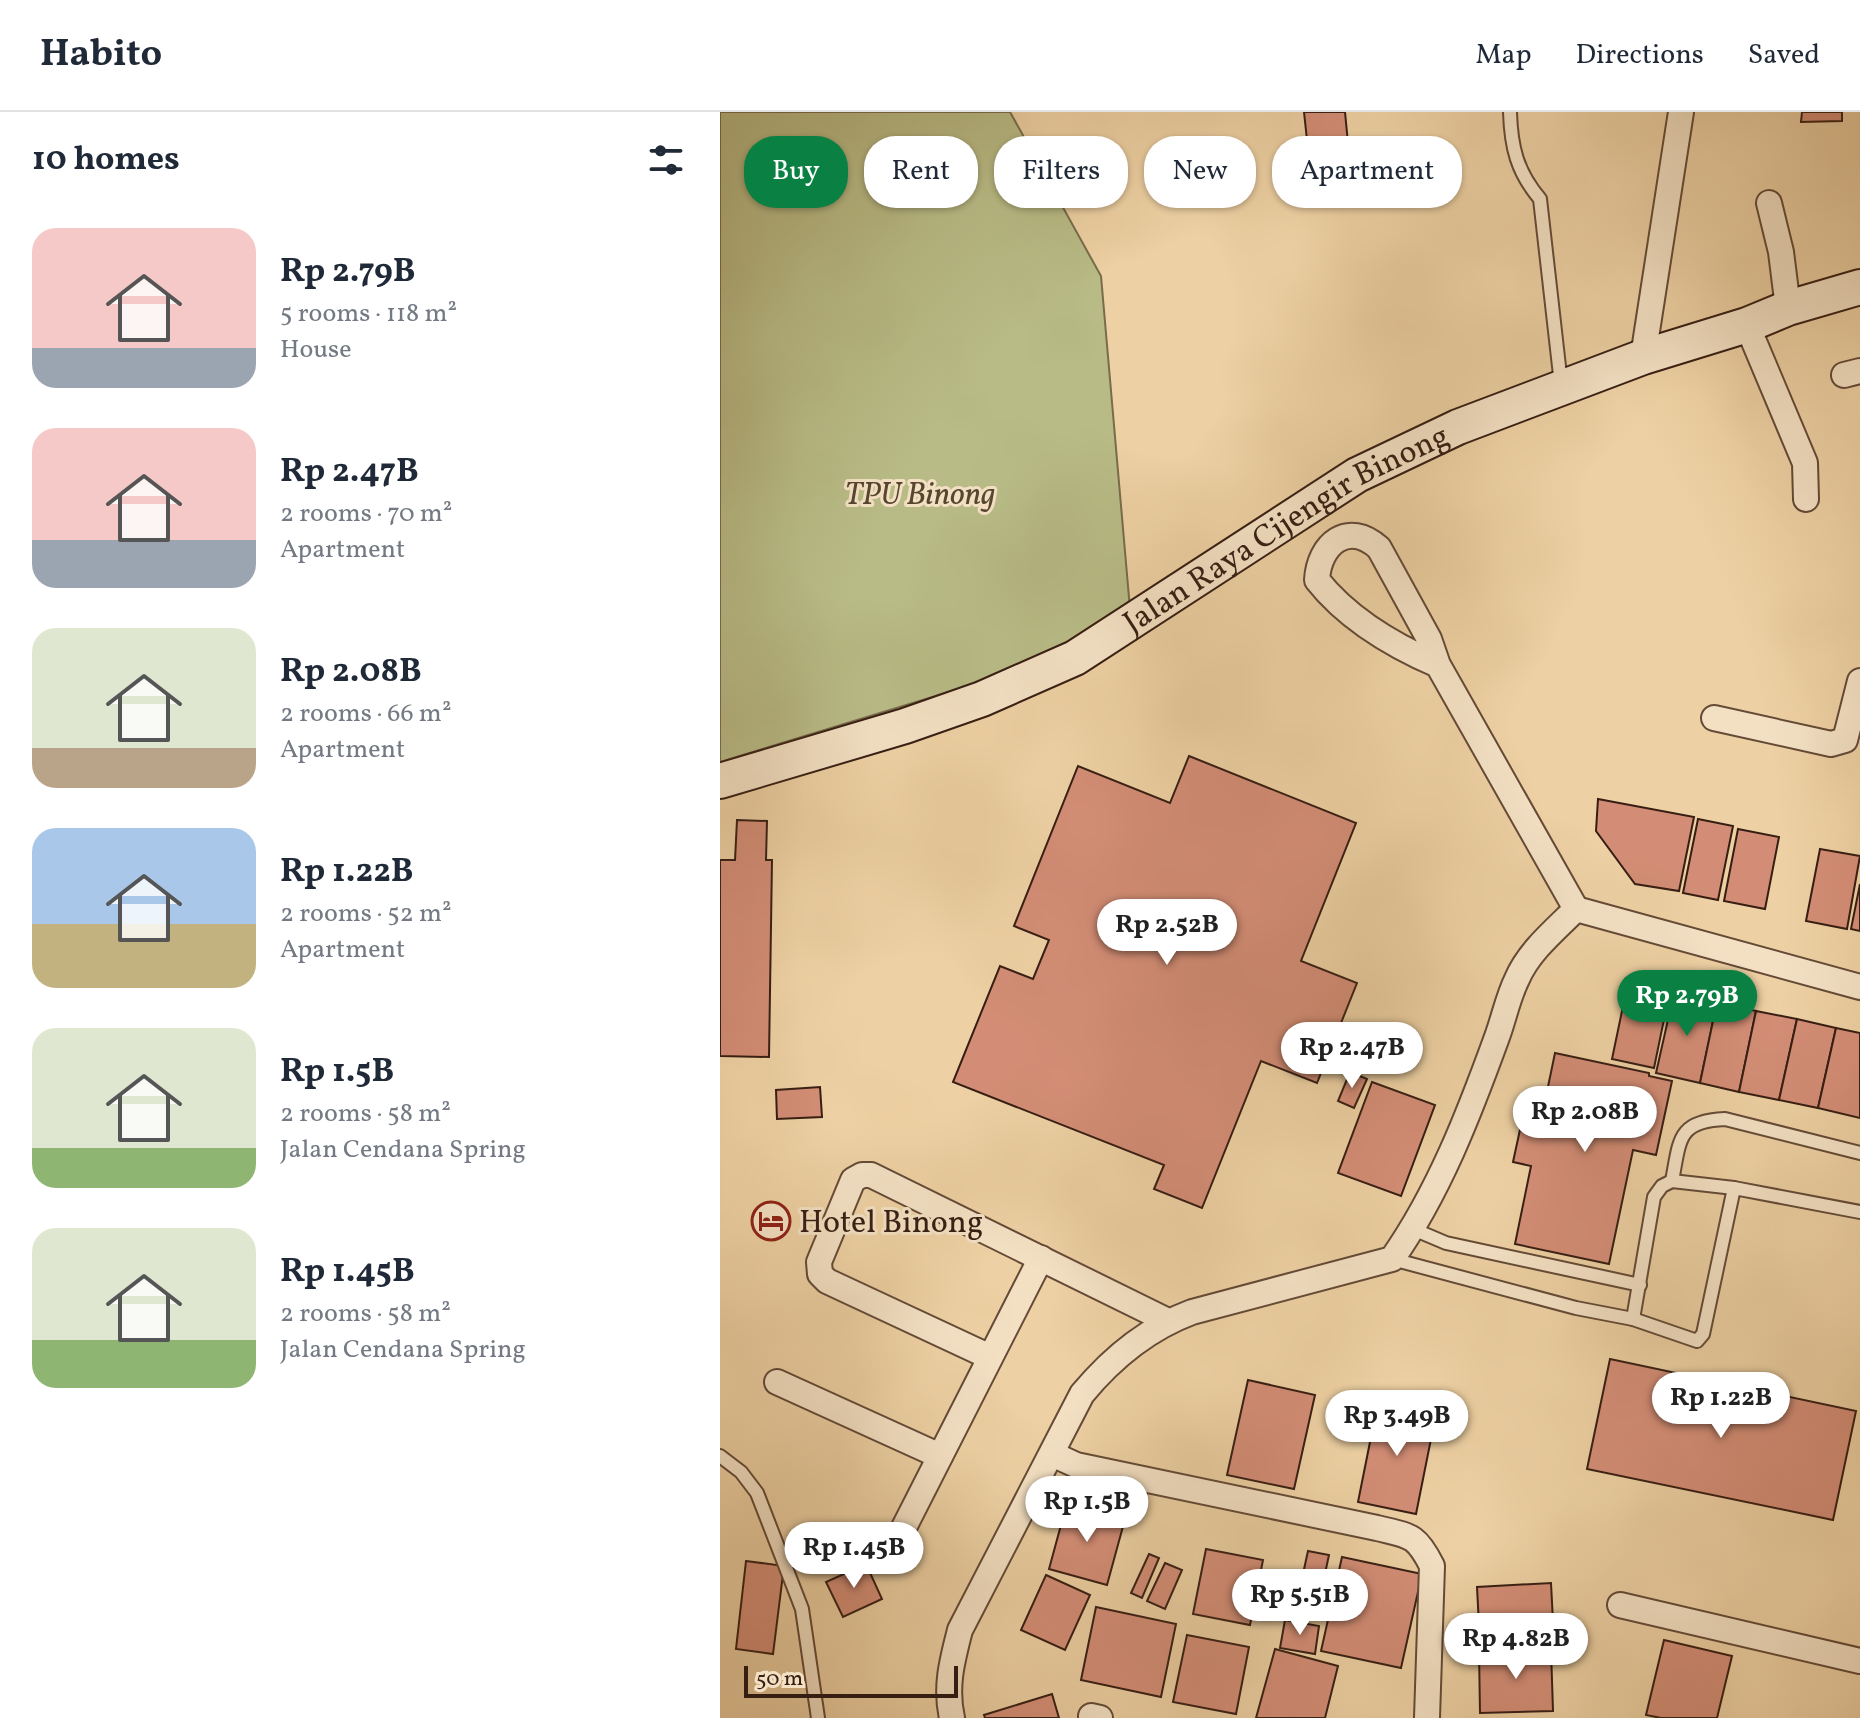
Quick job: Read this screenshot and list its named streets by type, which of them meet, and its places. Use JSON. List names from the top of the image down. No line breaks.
{"streets":{"street":["Jalan Raya Cijengir Binong"]},"parks":["TPU Binong"],"places":{"hotel":["Hotel Binong"]},"scale_bar":"50 m","page":{"header":"Habito","nav":["Map","Directions","Saved"],"heading":"10 homes","chip":["Buy","Rent","Filters","New","Apartment"],"list":[{"name":"Rp 2.79B","note":"5 rooms · 118 m² · House"},{"name":"Rp 2.47B","note":"2 rooms · 70 m² · Apartment"},{"name":"Rp 2.08B","note":"2 rooms · 66 m² · Apartment"},{"name":"Rp 1.22B","note":"2 rooms · 52 m² · Apartment"},{"name":"Rp 1.5B","note":"2 rooms · 58 m² · Jalan Cendana Spring"},{"name":"Rp 1.45B","note":"2 rooms · 58 m² · Jalan Cendana Spring"}],"price":["Rp 2.52B","Rp 2.79B","Rp 2.47B","Rp 2.08B","Rp 1.22B","Rp 3.49B","Rp 1.5B","Rp 1.45B","Rp 5.51B","Rp 4.82B"],"scale":"50 m"}}
